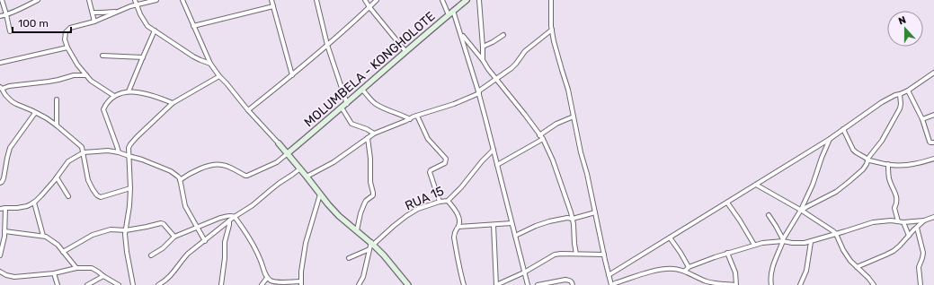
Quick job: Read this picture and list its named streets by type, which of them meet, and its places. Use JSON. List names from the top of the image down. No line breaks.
{"streets":{"street":["MOLUMBELA - KONGHOLOTE","RUA 15"]},"scale_bar":"100 m","north":"top"}
